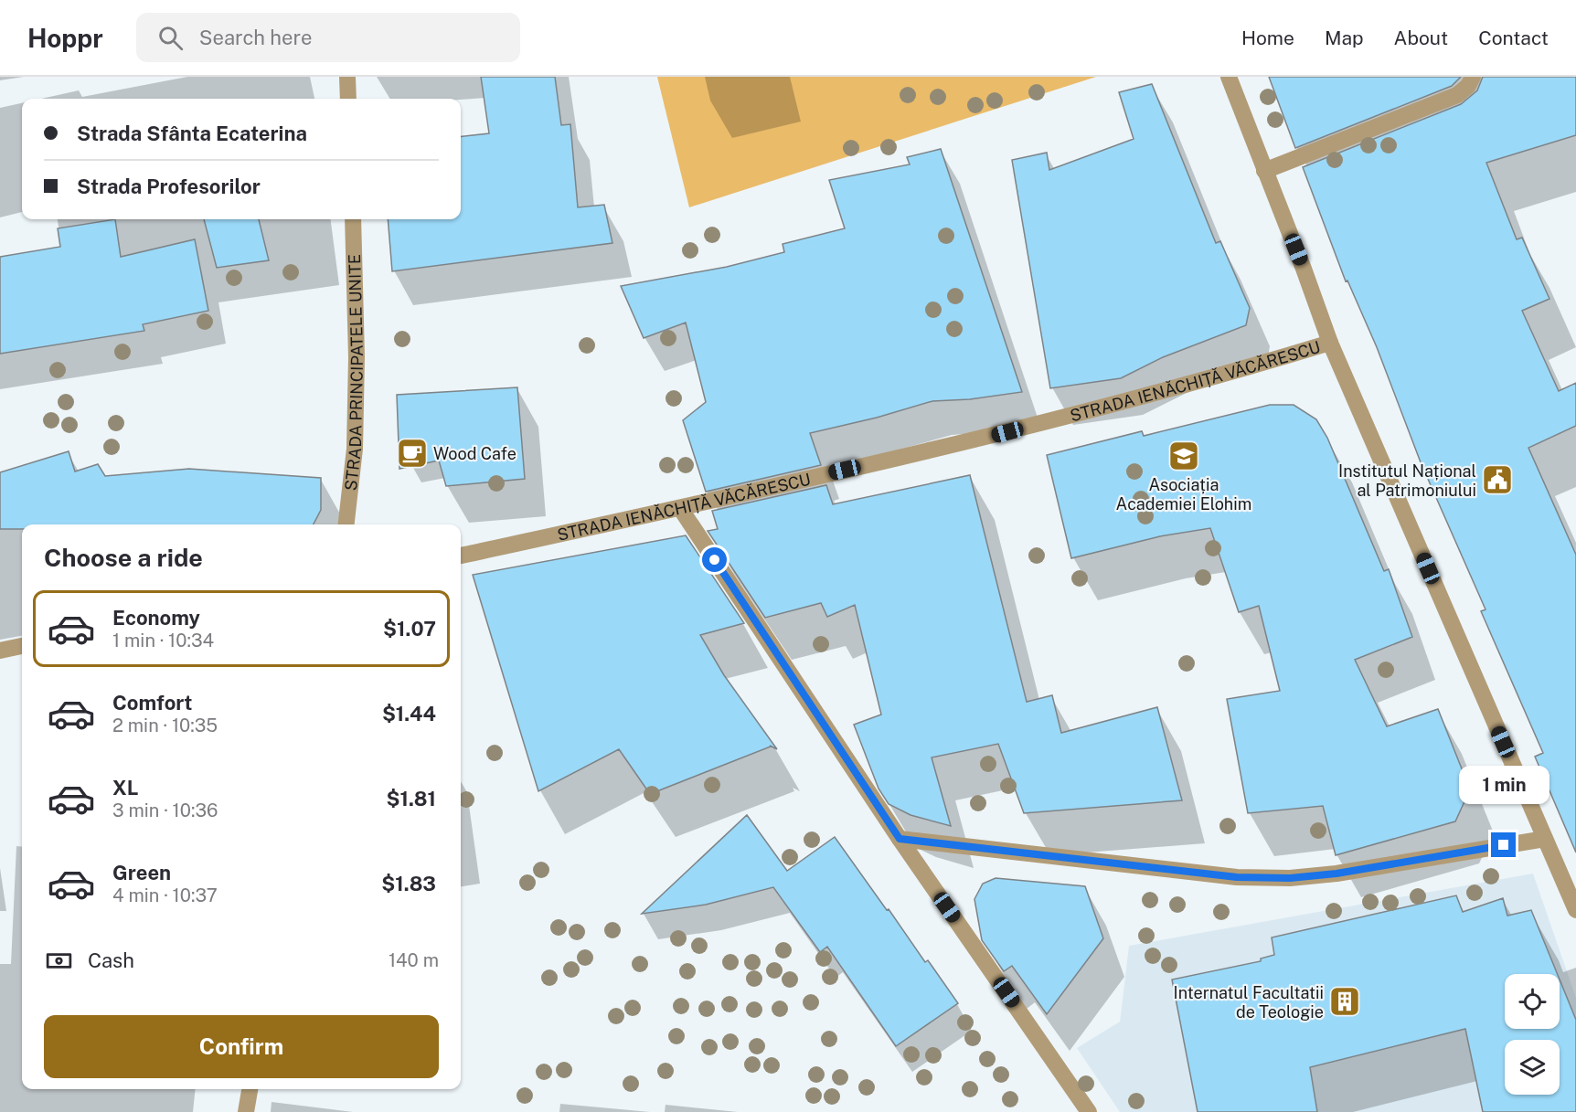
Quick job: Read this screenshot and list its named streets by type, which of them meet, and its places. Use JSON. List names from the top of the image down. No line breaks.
{"streets":{"street":["STRADA PRINCIPATELE UNITE","STRADA IENĂCHIȚĂ VĂCĂRESCU"]},"places":{"cafe":["Wood Cafe"],"school or university":["Asociația Academiei Elohim"],"public building":["Institutul Național al Patrimoniului"],"building":["Internatul Facultatii de Teologie"]},"page":{"header":"Hoppr","search":"Search here","nav":["Home","Map","About","Contact"],"banner":["Strada Sfânta Ecaterina","Strada Profesorilor"],"heading":"Choose a ride","list":[{"name":"Economy","note":"1 min · 10:34","value":"$1.07"},{"name":"Comfort","note":"2 min · 10:35","value":"$1.44"},{"name":"XL","note":"3 min · 10:36","value":"$1.81"},{"name":"Green","note":"4 min · 10:37","value":"$1.83"}],"bubble":"1 min","pay":["Cash","140 m"],"buttons":"Confirm"}}
